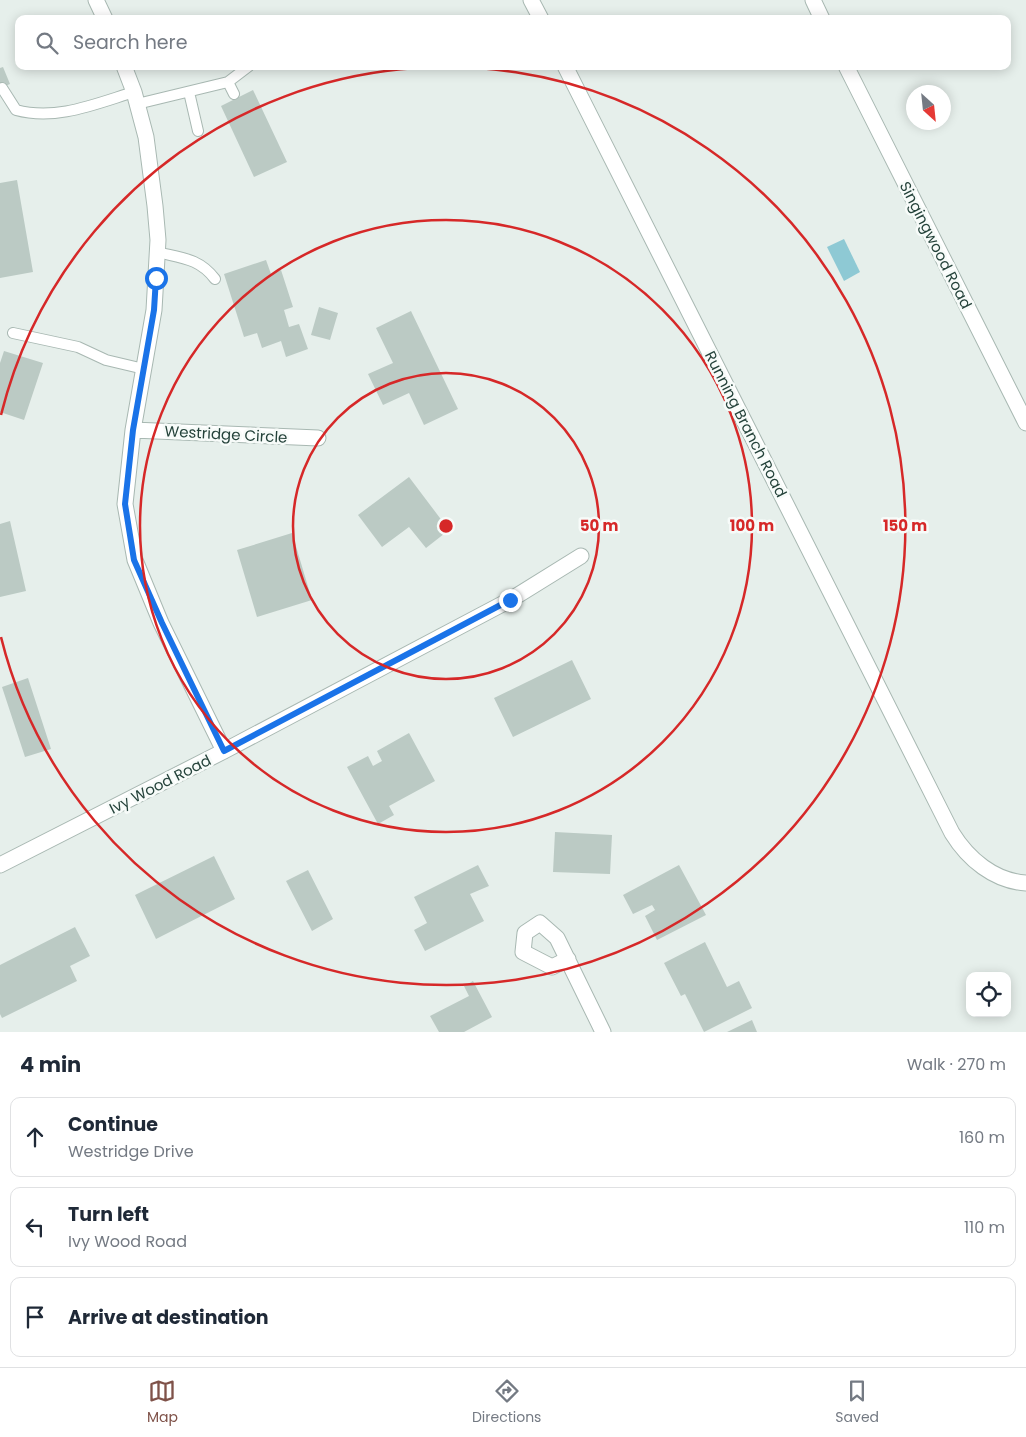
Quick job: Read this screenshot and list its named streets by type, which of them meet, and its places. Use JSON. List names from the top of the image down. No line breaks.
{"streets":{"street":["Singingwood Road","Running Branch Road","Westridge Circle","Ivy Wood Road"]},"north":"bottom right","page":{"search":"Search here","heading":["4 min","Walk · 270 m"],"list":[["Continue","Westridge Drive","160 m"],["Turn left","Ivy Wood Road","110 m"],"Arrive at destination"],"nav":["Map","Directions","Saved"]},"rings":["50 m","100 m","150 m"]}
